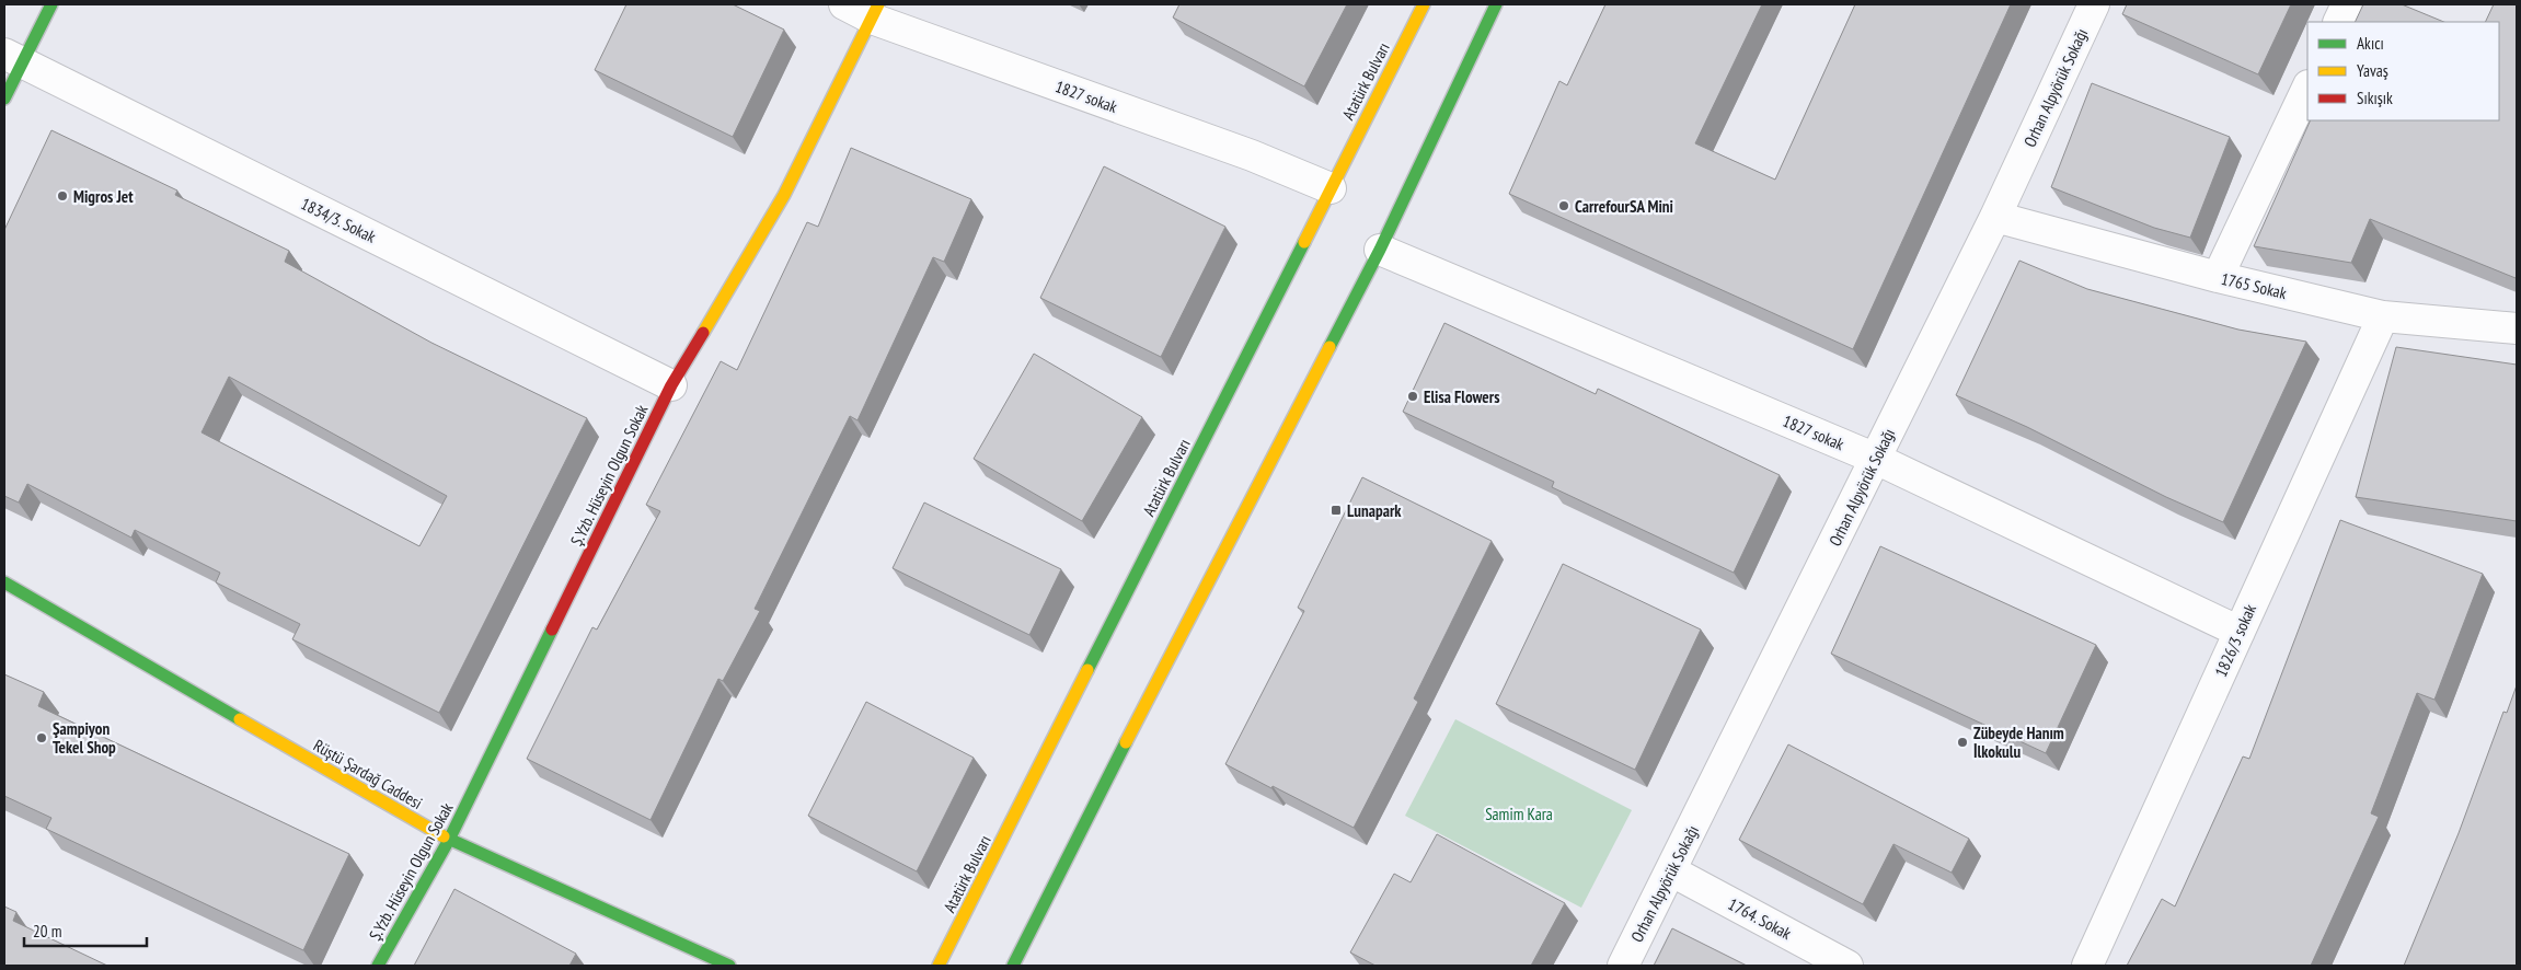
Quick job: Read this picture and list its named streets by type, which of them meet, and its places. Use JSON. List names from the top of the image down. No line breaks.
{"streets":{"main road":["Atatürk Bulvarı","Ş.Yzb. Hüseyin Olgun Sokak","Rüştü Şardağ Caddesi"],"street":["Orhan Alpyörük Sokağı","1827 sokak","1834/3. Sokak","1765 Sokak","1826/3 sokak","1764. Sokak"]},"crossings":[["Atatürk Bulvarı","1827 sokak"],["Orhan Alpyörük Sokağı","1827 sokak"],["Orhan Alpyörük Sokağı","1765 Sokak"],["Orhan Alpyörük Sokağı","1764. Sokak"],["1827 sokak","Ş.Yzb. Hüseyin Olgun Sokak"],["1827 sokak","1826/3 sokak"],["1834/3. Sokak","Ş.Yzb. Hüseyin Olgun Sokak"],["1765 Sokak","1826/3 sokak"],["Ş.Yzb. Hüseyin Olgun Sokak","Rüştü Şardağ Caddesi"]],"parks":["Samim Kara"],"places":{"other":["Migros Jet","CarrefourSA Mini","Elisa Flowers","Şampiyon Tekel Shop","Zübeyde Hanım İlkokulu"],"transit":["Lunapark"]},"legend":["Akıcı","Yavaş","Sıkışık"],"scale_bar":"20 m"}
